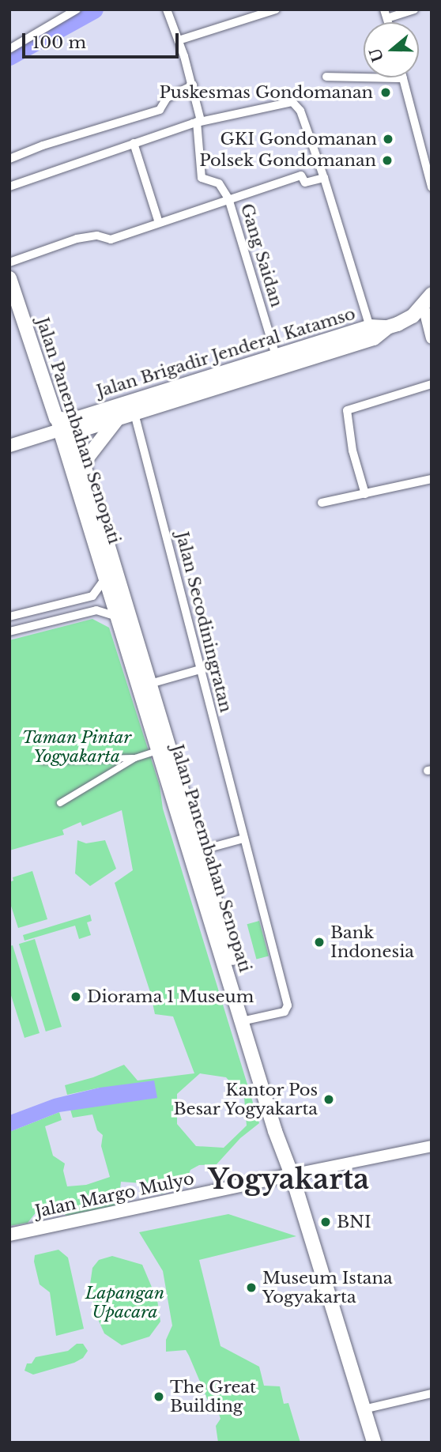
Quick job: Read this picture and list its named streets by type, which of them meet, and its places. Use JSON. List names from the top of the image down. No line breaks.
{"streets":{"main road":["Jalan Brigadir Jenderal Katamso","Jalan Panembahan Senopati","Jalan Margo Mulyo"],"street":["Gang Saidan","Jalan Secodiningratan"]},"crossings":[["Gang Saidan","Jalan Brigadir Jenderal Katamso"],["Jalan Brigadir Jenderal Katamso","Jalan Panembahan Senopati"],["Jalan Brigadir Jenderal Katamso","Jalan Secodiningratan"],["Jalan Panembahan Senopati","Jalan Secodiningratan"],["Jalan Panembahan Senopati","Jalan Margo Mulyo"]],"districts":["Yogyakarta"],"parks":["Taman Pintar Yogyakarta","Lapangan Upacara"],"places":["Puskesmas Gondomanan","GKI Gondomanan","Polsek Gondomanan","Bank Indonesia","Diorama 1 Museum","Kantor Pos Besar Yogyakarta","BNI","Museum Istana Yogyakarta","The Great Building"],"scale_bar":"100 m","north":"left"}
